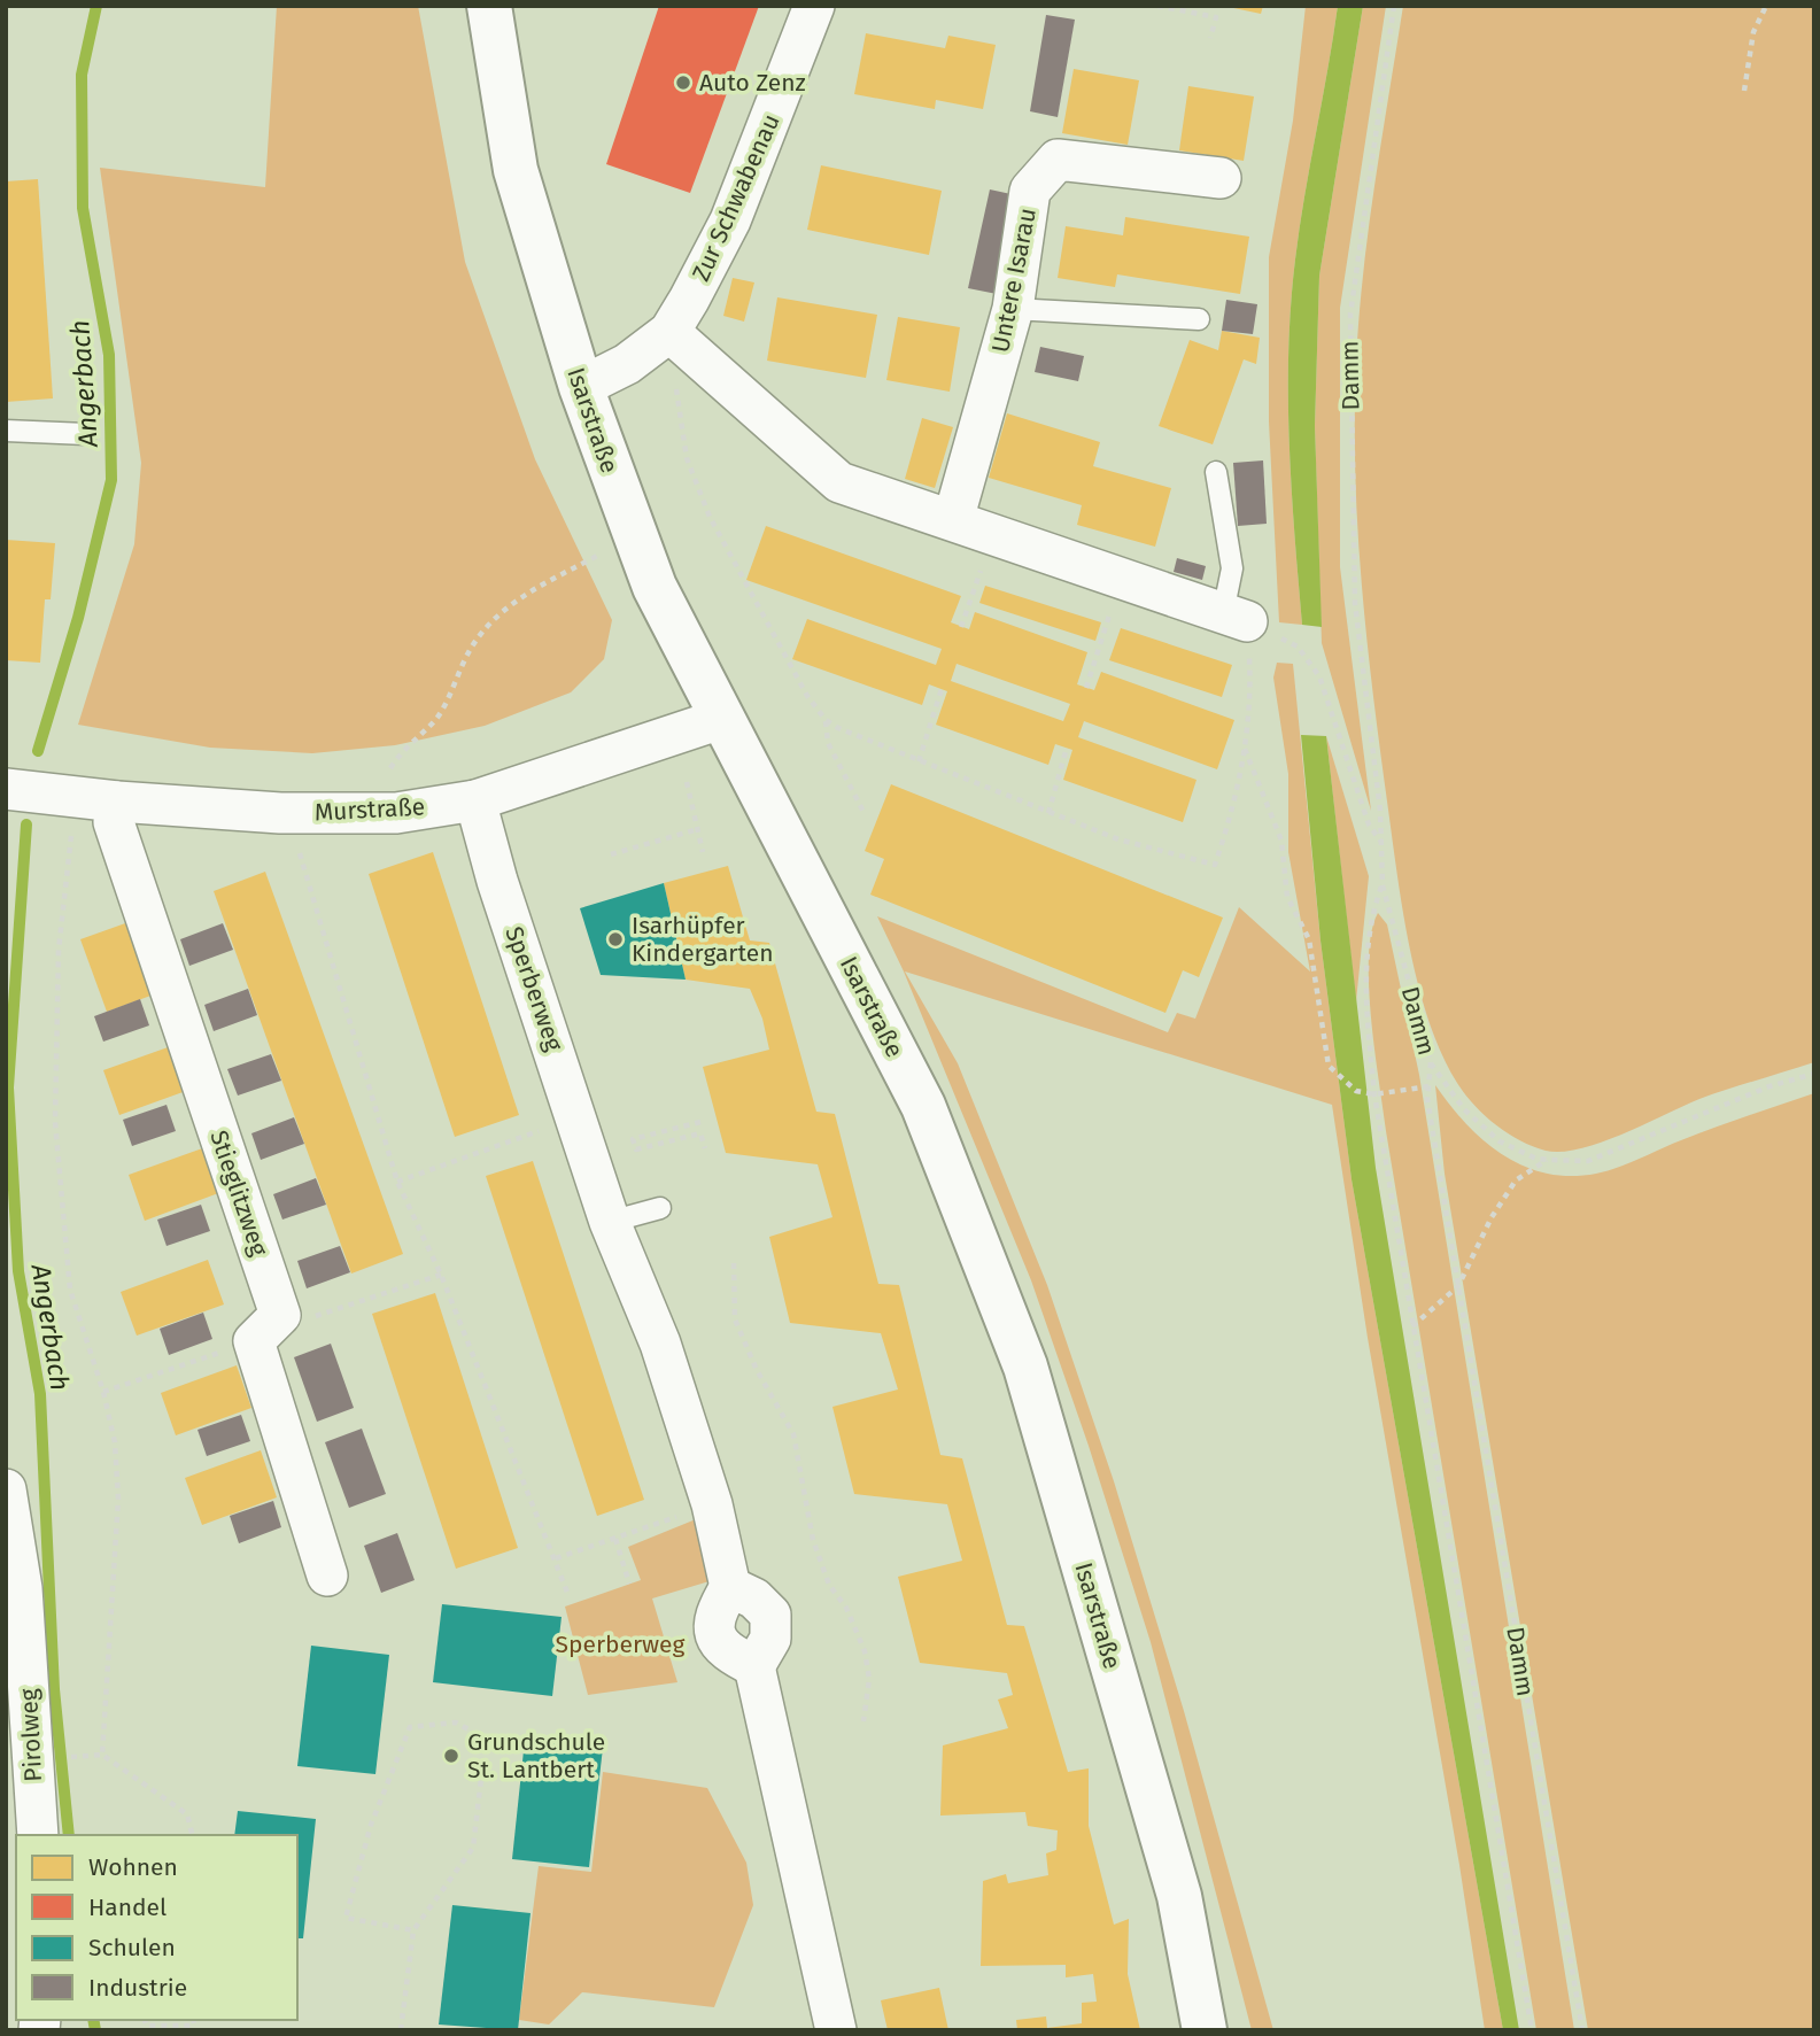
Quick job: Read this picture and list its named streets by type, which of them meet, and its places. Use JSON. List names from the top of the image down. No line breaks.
{"streets":{"main road":["Isarstraße"],"street":["Zur Schwabenau","Untere Isarau","Murstraße","Sperberweg","Stieglitzweg","Pirolweg"],"path":["Damm"]},"crossings":[["Zur Schwabenau","Isarstraße"],["Isarstraße","Murstraße"],["Murstraße","Sperberweg"],["Murstraße","Stieglitzweg"]],"water":["Angerbach"],"parks":["Sperberweg"],"places":["Auto Zenz","Isarhüpfer Kindergarten","Grundschule St. Lantbert"],"legend":["Wohnen","Handel","Schulen","Industrie"]}
